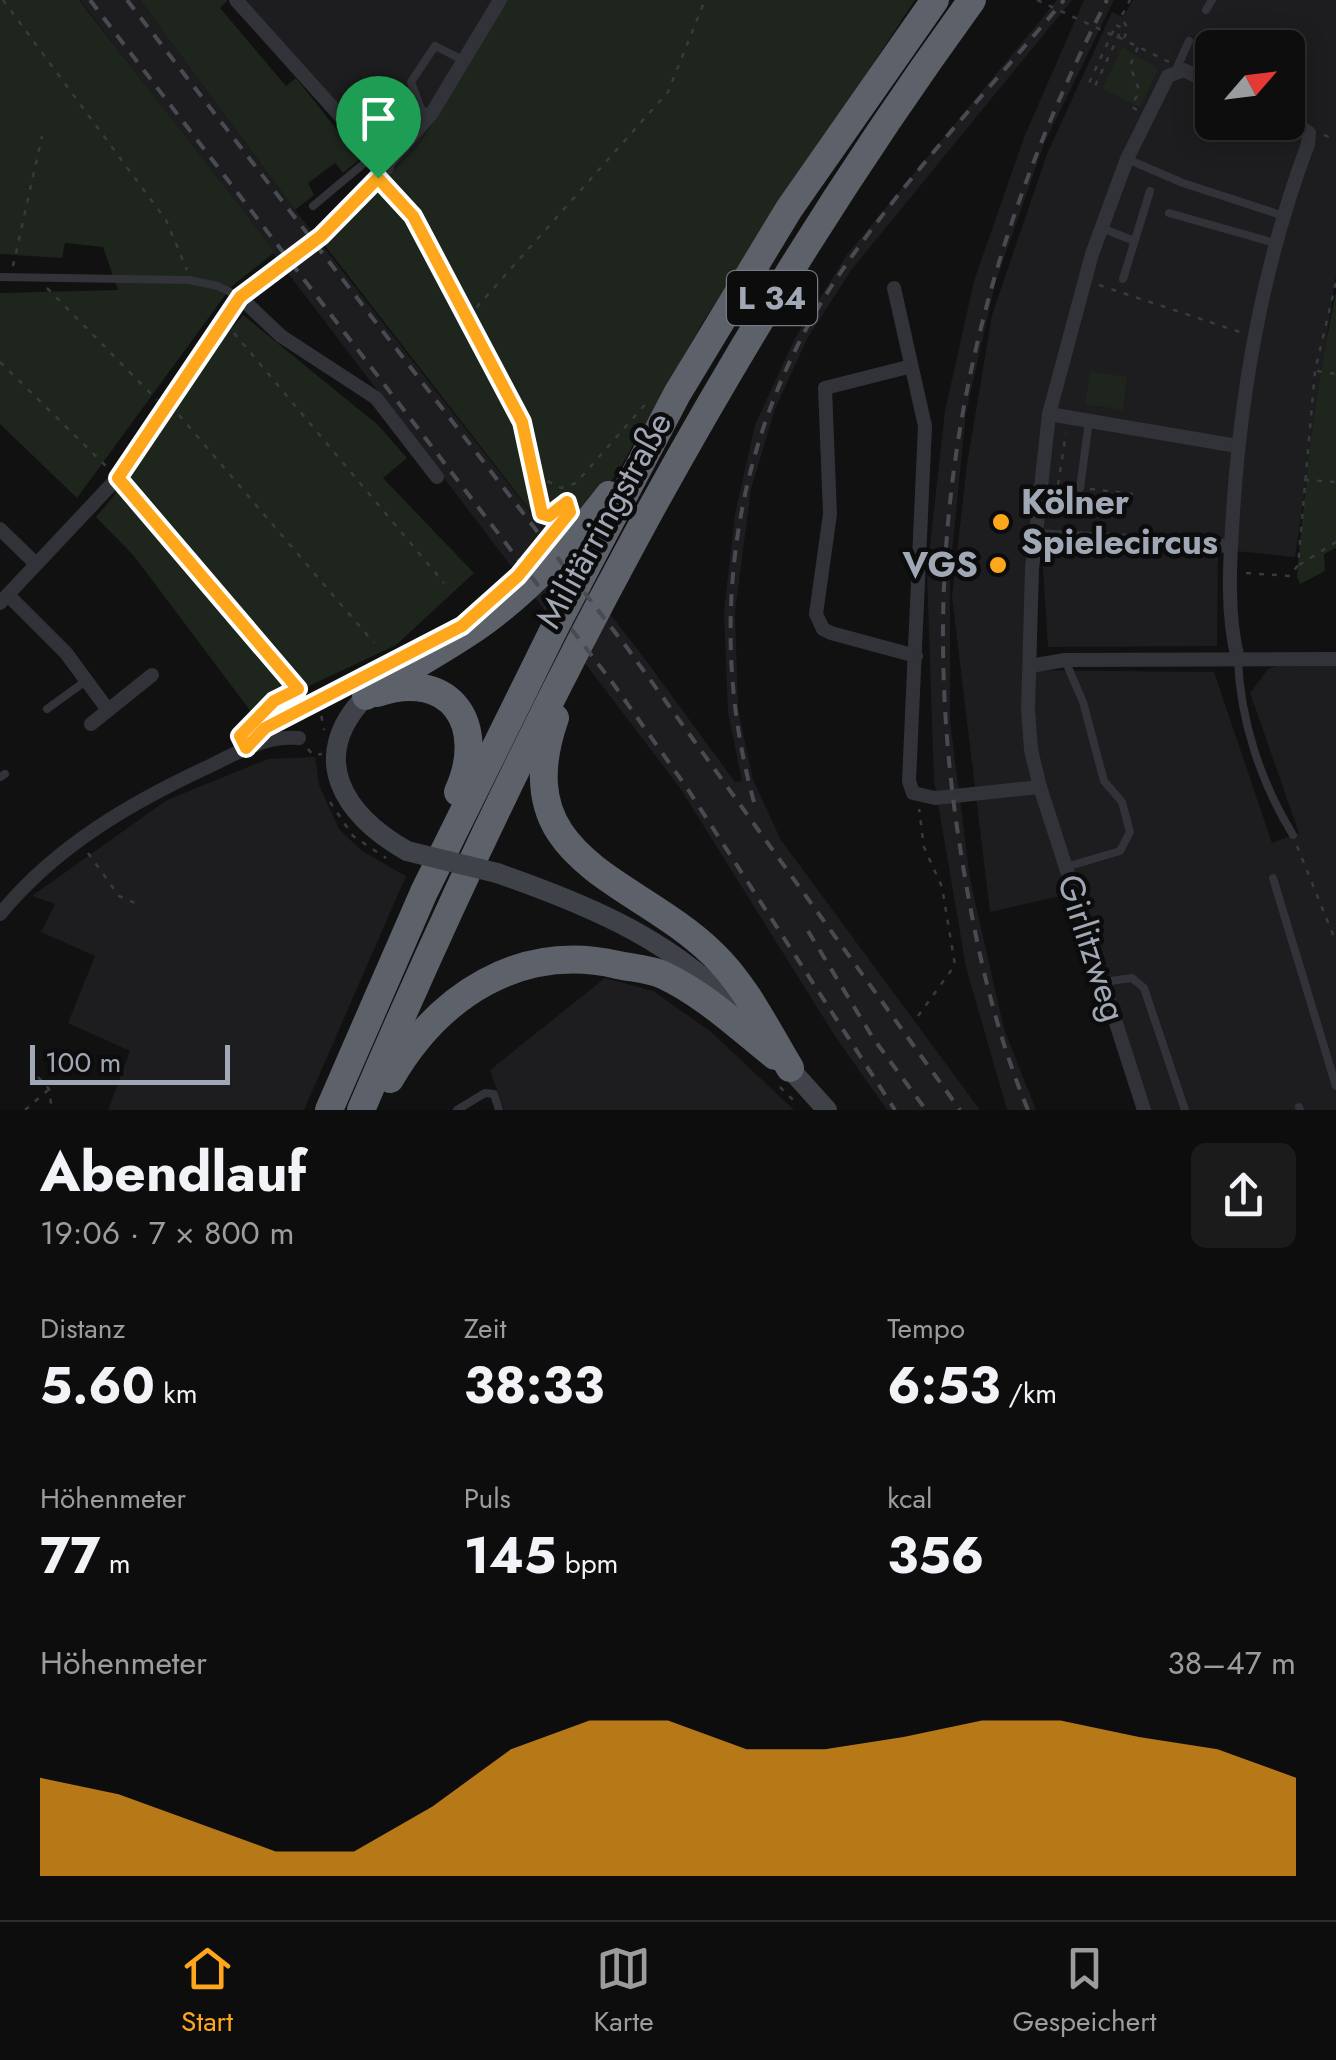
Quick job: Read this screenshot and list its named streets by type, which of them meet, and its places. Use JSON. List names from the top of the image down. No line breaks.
{"streets":{"highway":["L 34","Militärringstraße"],"street":["Girlitzweg"]},"crossings":[["L 34","Militärringstraße"]],"places":["Kölner Spielecircus","VGS"],"scale_bar":"100 m","north":"top right","page":{"scale":"100 m","heading":["Abendlauf","19:06 · 7 × 800 m"],"stats":[["Distanz","5.60 km"],["Zeit","38:33"],["Tempo","6:53 /km"],["Höhenmeter","77 m"],["Puls","145 bpm"],["kcal","356"]],"chart":["Höhenmeter","38–47 m"],"tabs":["Start","Karte","Gespeichert"]}}
